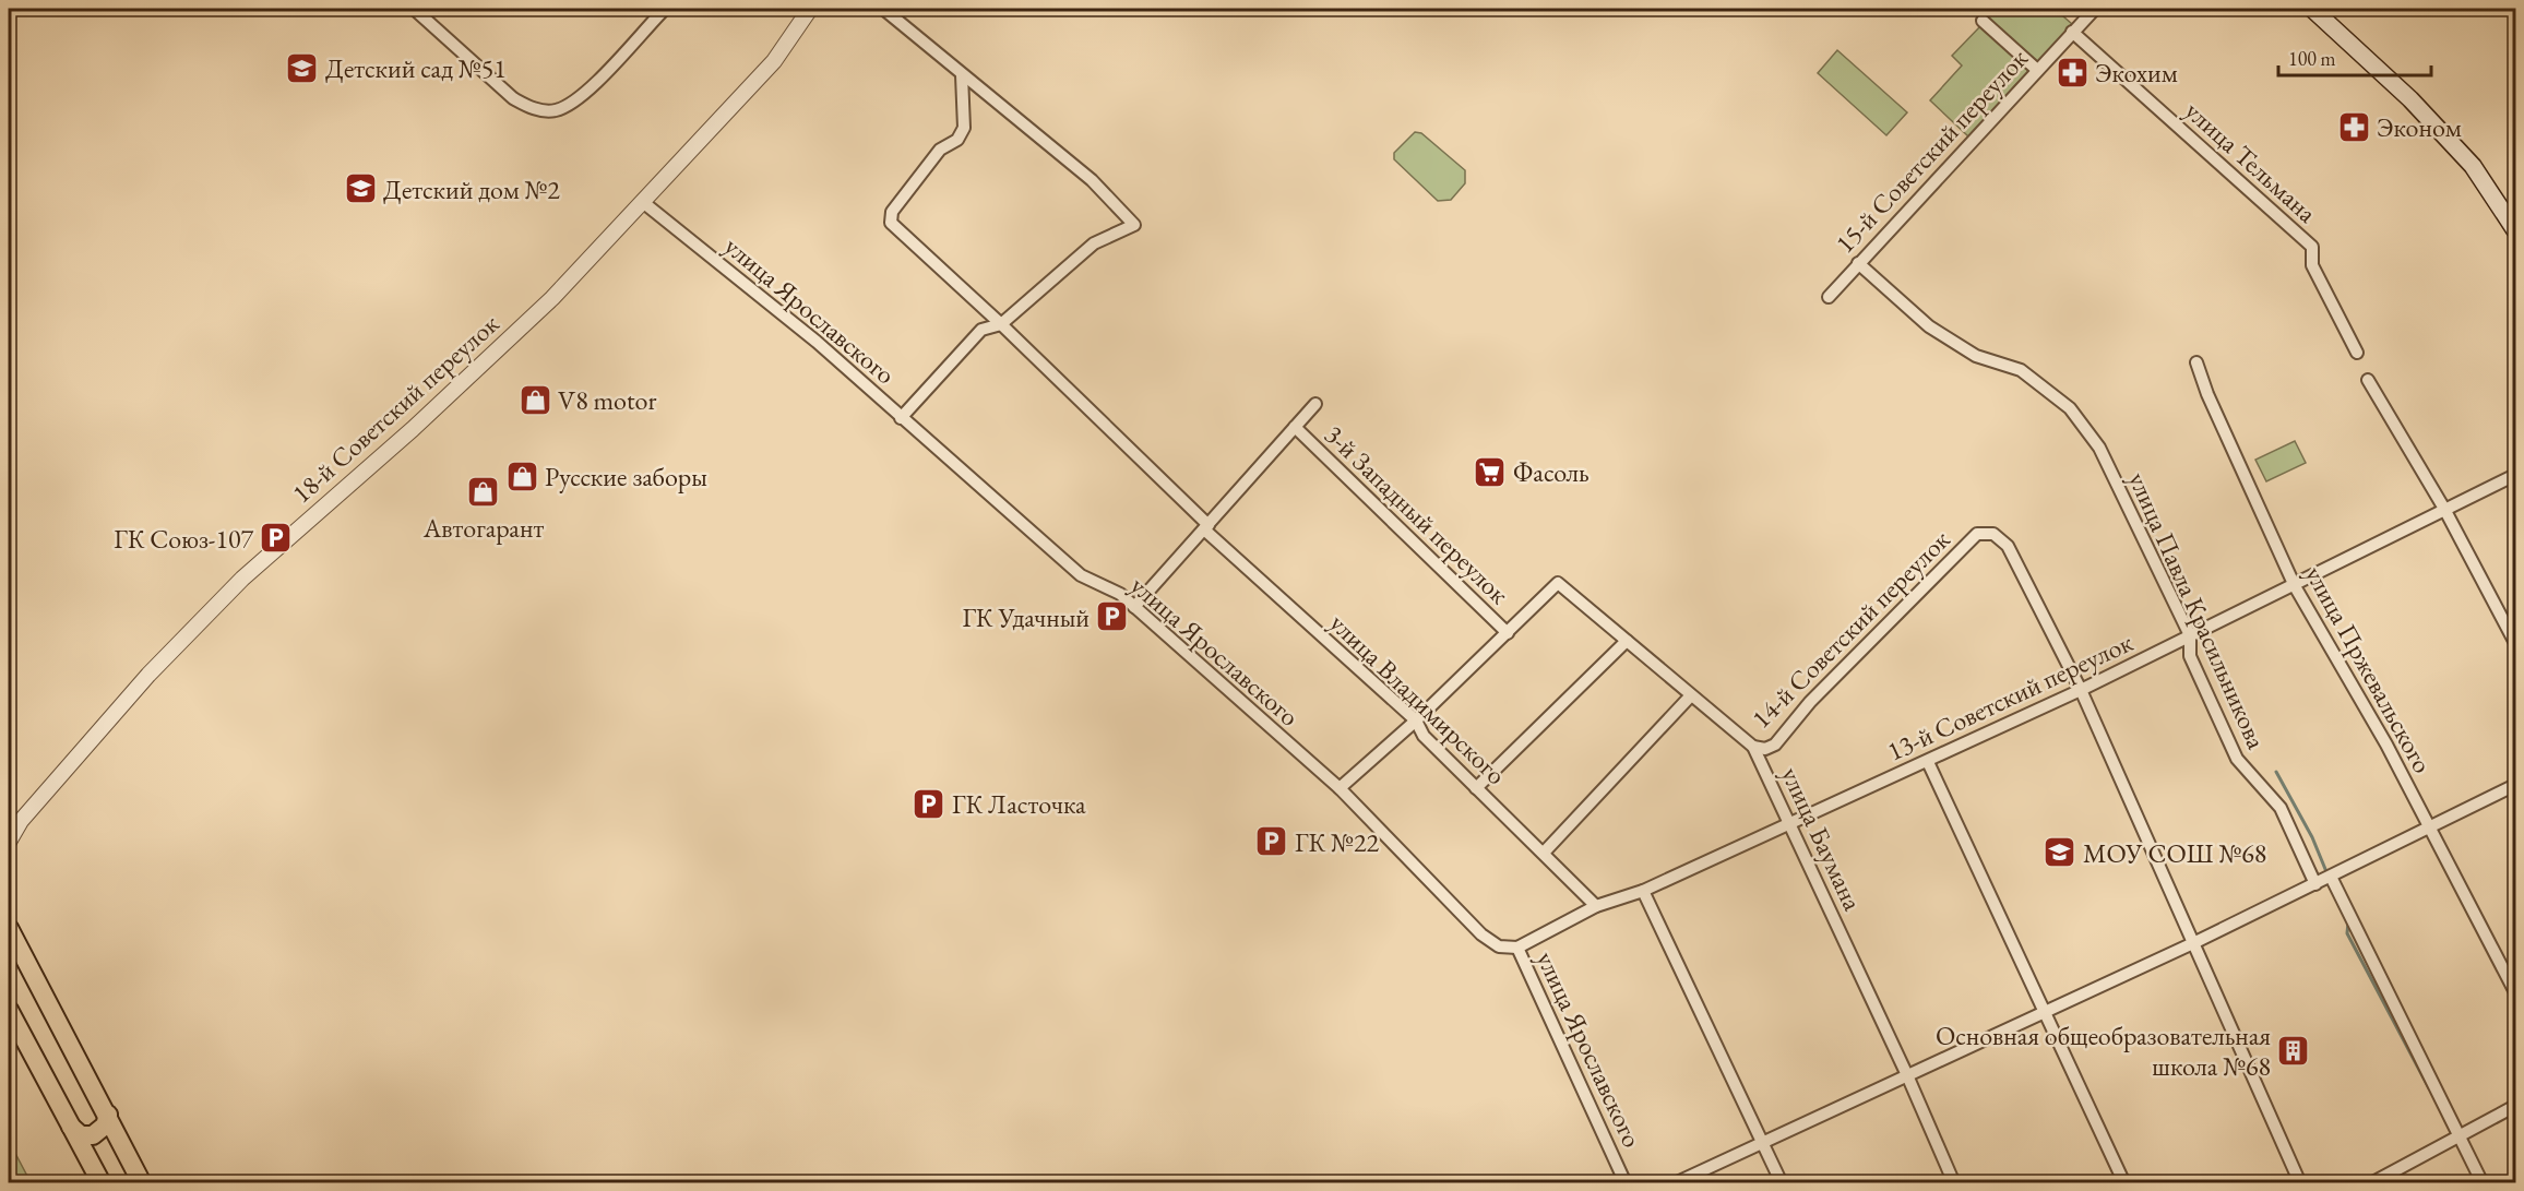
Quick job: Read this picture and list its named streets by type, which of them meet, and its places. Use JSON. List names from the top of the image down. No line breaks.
{"streets":{"street":["15-й Советский переулок","улица Тельмана","улица Ярославского","18-й Советский переулок","3-й Западный переулок","улица Павла Красильникова","14-й Советский переулок","улица Пржевальского","13-й Советский переулок","улица Владимирского","улица Баумана"]},"crossings":[["15-й Советский переулок","улица Тельмана"],["15-й Советский переулок","улица Павла Красильникова"],["улица Ярославского","18-й Советский переулок"],["улица Ярославского","13-й Советский переулок"],["3-й Западный переулок","улица Баумана"],["улица Павла Красильникова","13-й Советский переулок"],["14-й Советский переулок","13-й Советский переулок"],["14-й Советский переулок","улица Баумана"],["улица Пржевальского","13-й Советский переулок"],["13-й Советский переулок","улица Владимирского"],["13-й Советский переулок","улица Баумана"]],"places":{"school or university":["Детский сад №51","Детский дом №2","МОУ СОШ №68"],"pharmacy":["Экохим","Эконом"],"shop":["V8 motor","Русские заборы","Автогарант"],"supermarket":["Фасоль"],"parking":["ГК Союз-107","ГК Удачный","ГК Ласточка","ГК №22"],"building":["Основная общеобразовательная школа №68"]},"scale_bar":"100 m"}
